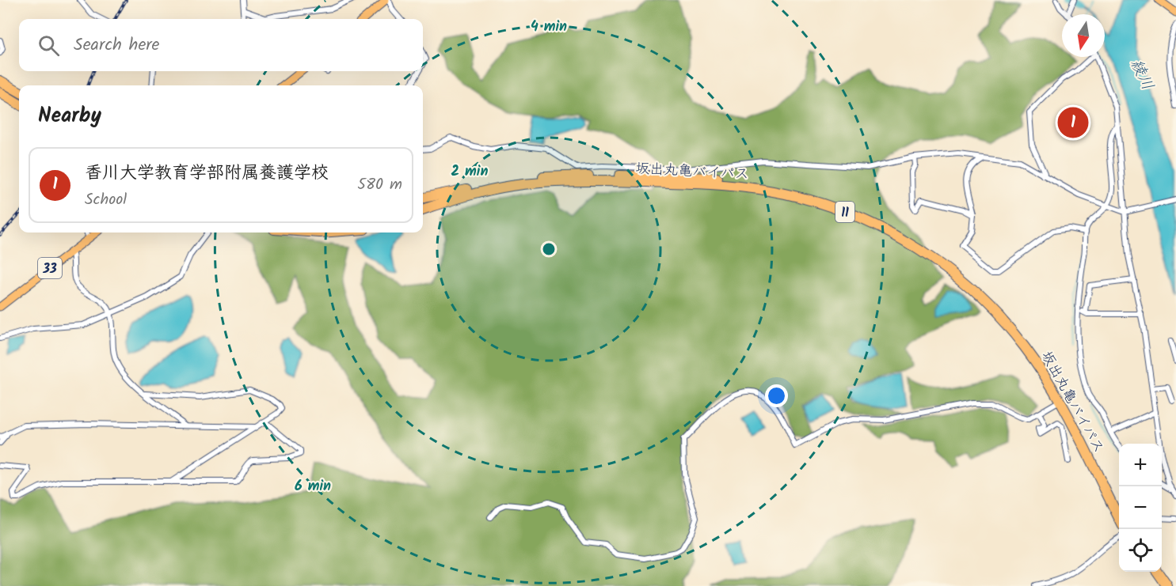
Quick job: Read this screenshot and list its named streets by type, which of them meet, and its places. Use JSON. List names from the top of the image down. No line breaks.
{"streets":{"highway":["坂出丸亀バイパス","11"],"main road":["33"]},"crossings":[["坂出丸亀バイパス","11"]],"water":["綾川"],"north":"bottom","page":{"search":"Search here","heading":"Nearby","pins":"1","list":[{"mark":"1","name":"香川大学教育学部附属養護学校","note":"School","value":"580 m"}],"map_buttons":["+","−"]},"rings":["4 min","2 min","6 min"]}
